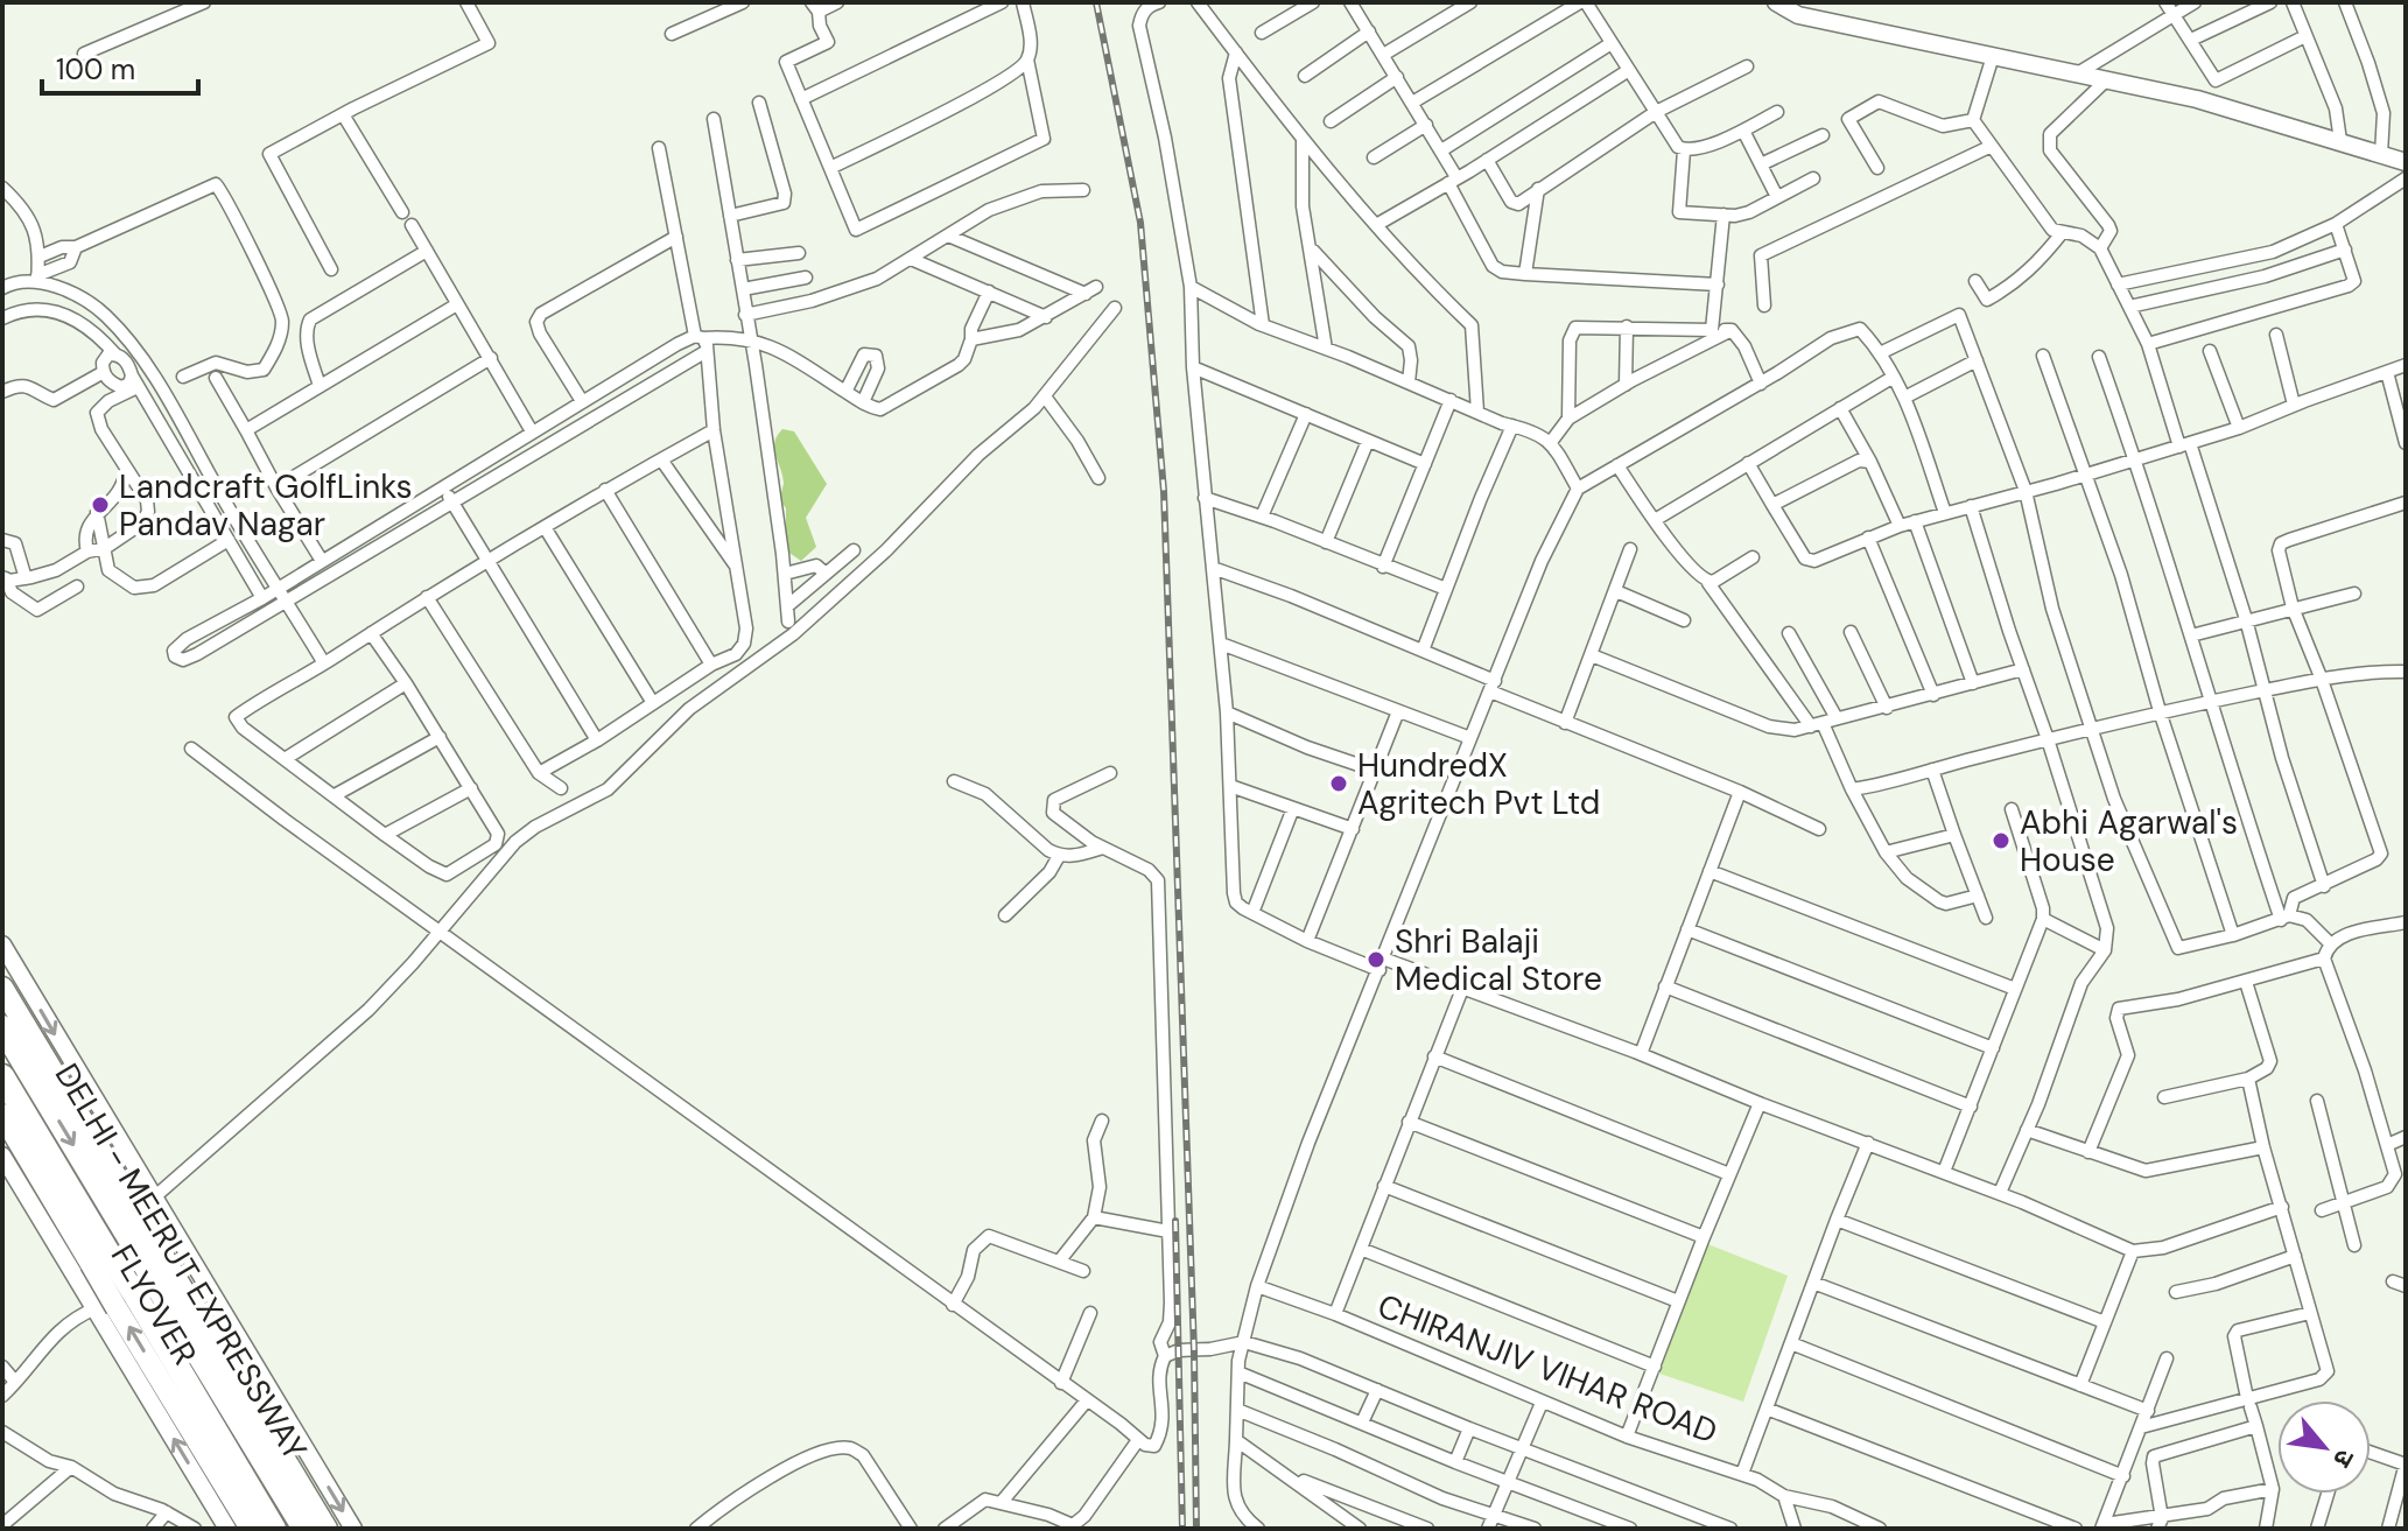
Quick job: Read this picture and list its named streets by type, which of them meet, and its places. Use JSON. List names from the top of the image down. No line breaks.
{"streets":{"highway":["DELHI - MEERUT EXPRESSWAY","FLYOVER"],"street":["CHIRANJIV VIHAR ROAD"]},"places":["Landcraft GolfLinks Pandav Nagar","HundredX Agritech Pvt Ltd","Abhi Agarwal's House","Shri Balaji Medical Store"],"scale_bar":"100 m","north":"bottom right"}
